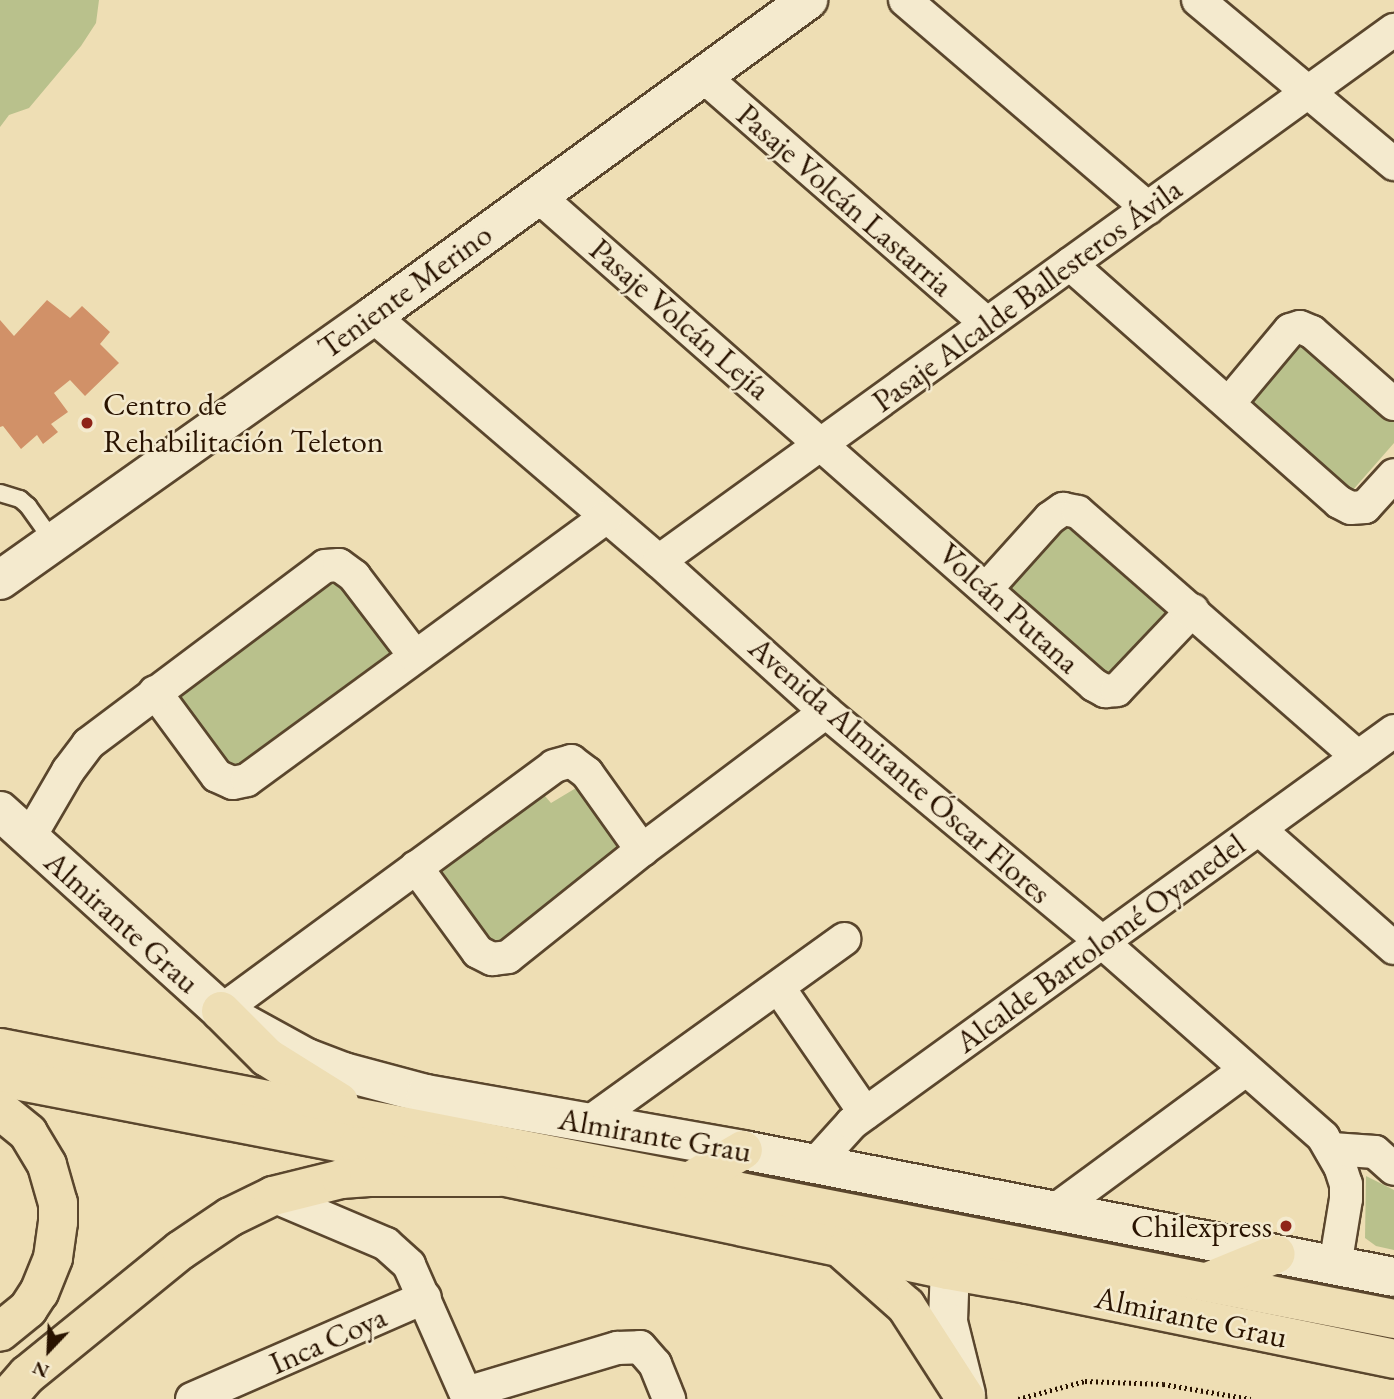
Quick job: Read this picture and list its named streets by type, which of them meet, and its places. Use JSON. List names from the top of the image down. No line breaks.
{"streets":{"main road":["Almirante Grau"],"street":["Pasaje Volcán Lastarria","Teniente Merino","Pasaje Alcalde Ballesteros Ávila","Pasaje Volcán Lejía","Volcán Putana","Avenida Almirante Óscar Flores","Alcalde Bartolomé Oyanedel","Inca Coya"]},"crossings":[["Pasaje Volcán Lastarria","Teniente Merino"],["Pasaje Volcán Lastarria","Pasaje Alcalde Ballesteros Ávila"],["Teniente Merino","Pasaje Volcán Lejía"],["Teniente Merino","Avenida Almirante Óscar Flores"],["Pasaje Alcalde Ballesteros Ávila","Pasaje Volcán Lejía"],["Pasaje Alcalde Ballesteros Ávila","Volcán Putana"],["Pasaje Alcalde Ballesteros Ávila","Avenida Almirante Óscar Flores"],["Pasaje Volcán Lejía","Volcán Putana"],["Avenida Almirante Óscar Flores","Almirante Grau"],["Avenida Almirante Óscar Flores","Alcalde Bartolomé Oyanedel"],["Almirante Grau","Alcalde Bartolomé Oyanedel"]],"places":["Centro de Rehabilitación Teleton","Chilexpress"],"north":"bottom left"}
